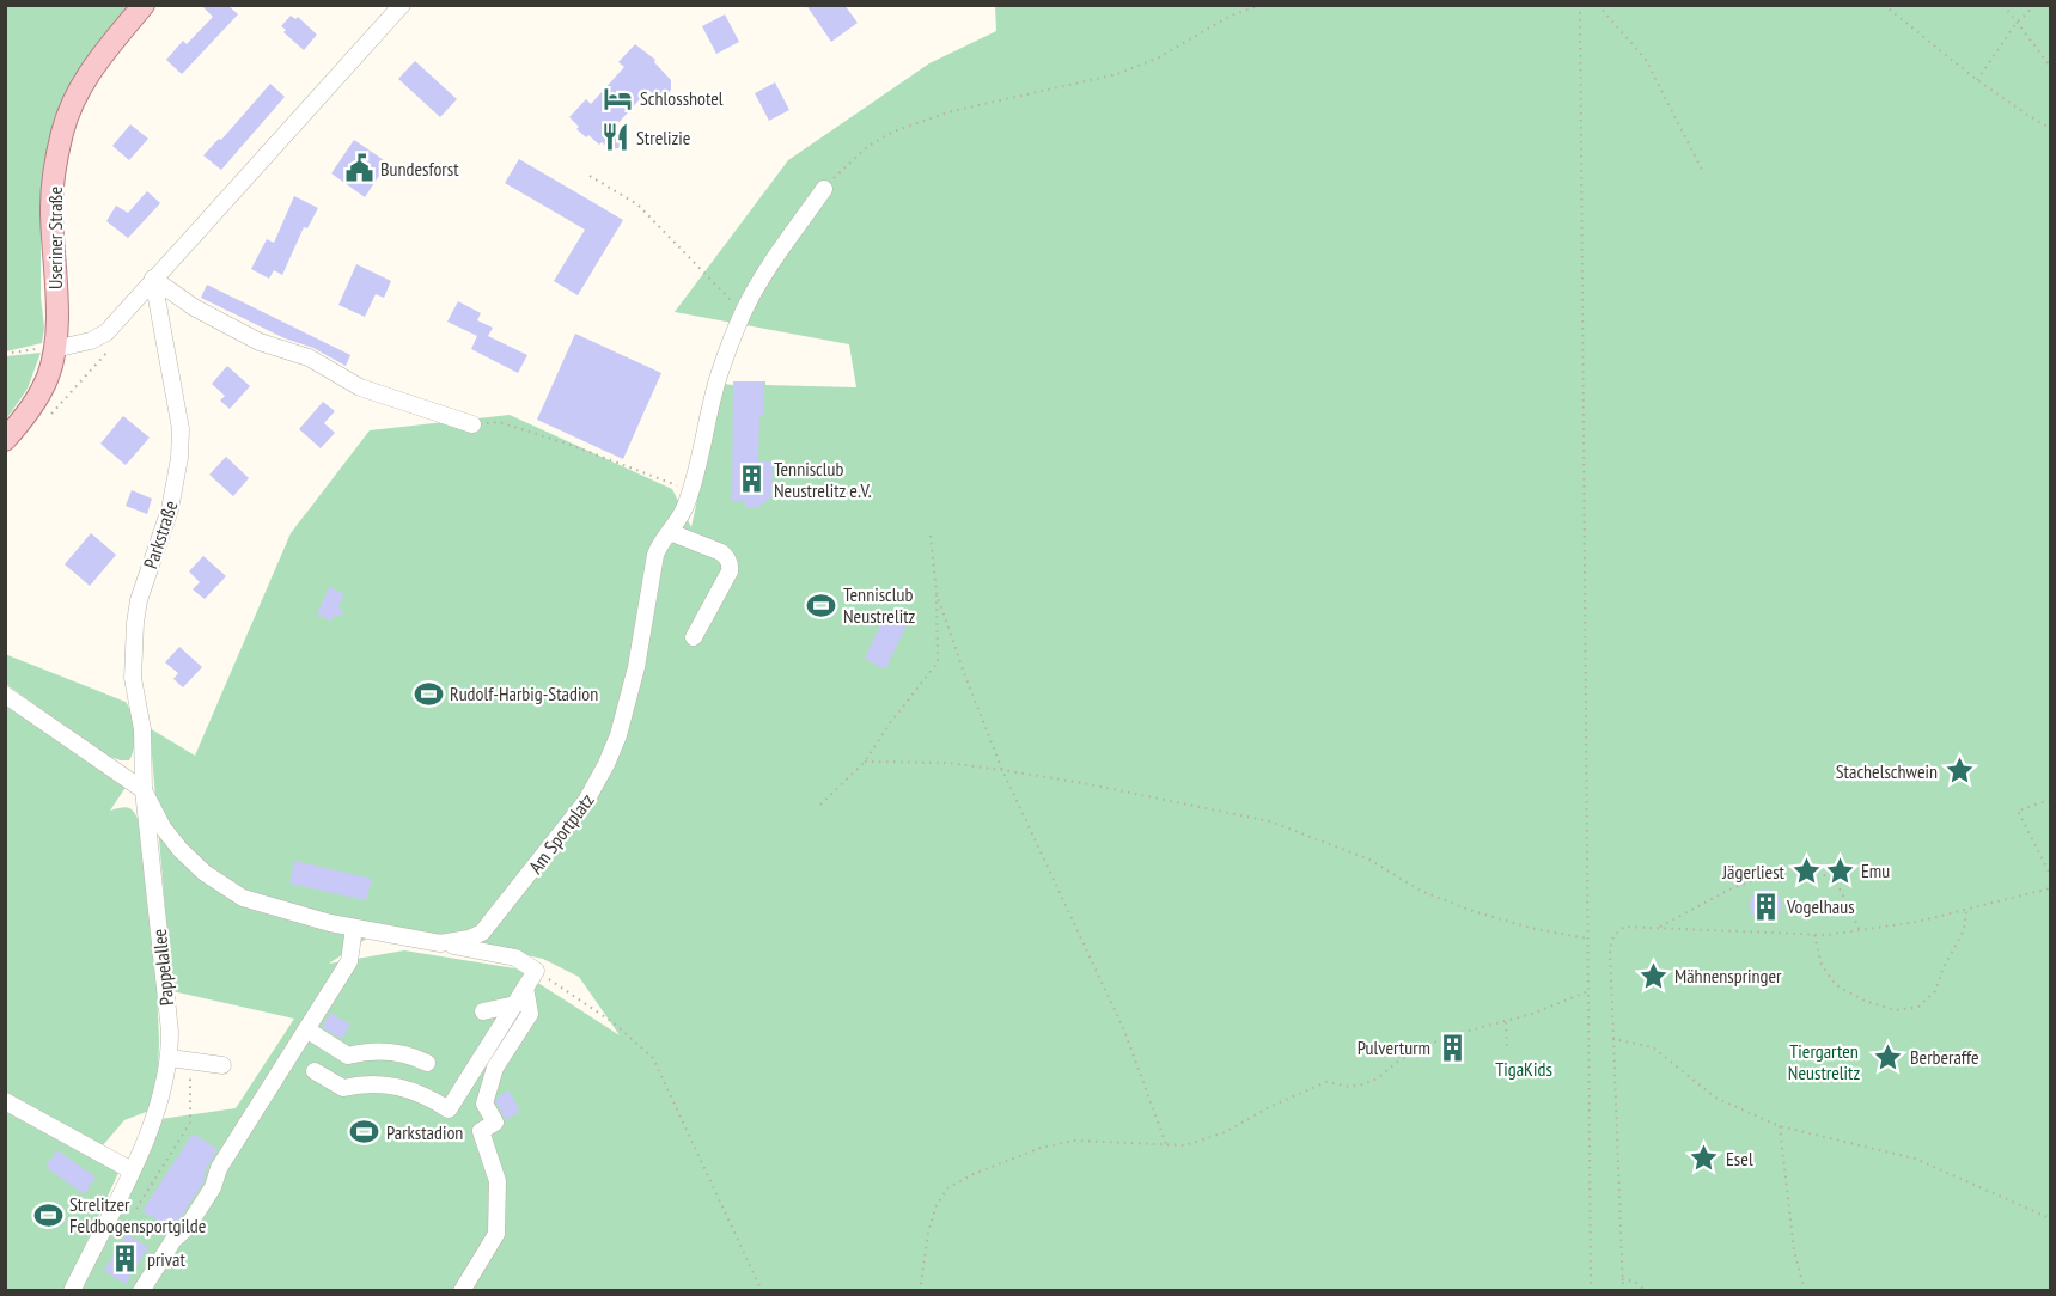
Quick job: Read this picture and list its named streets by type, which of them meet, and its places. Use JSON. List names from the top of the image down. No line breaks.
{"streets":{"main road":["Useriner Straße"],"street":["Parkstraße","Am Sportplatz","Pappelallee"]},"crossings":[["Parkstraße","Am Sportplatz"],["Parkstraße","Pappelallee"],["Am Sportplatz","Pappelallee"]],"parks":["Tiergarten Neustrelitz","TigaKids"],"places":{"hotel":["Schlosshotel"],"restaurant":["Strelizie"],"public building":["Bundesforst"],"building":["Tennisclub Neustrelitz e.V.","Vogelhaus","Pulverturm","privat"],"sports":["Tennisclub Neustrelitz","Rudolf-Harbig-Stadion","Parkstadion","Strelitzer Feldbogensportgilde"],"place":["Stachelschwein","Emu","Jägerliest","Mähnenspringer","Berberaffe","Esel"]}}
